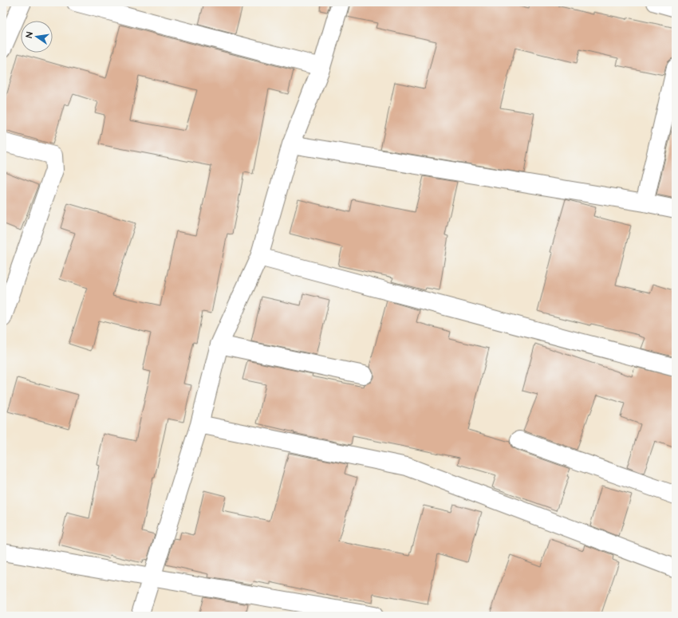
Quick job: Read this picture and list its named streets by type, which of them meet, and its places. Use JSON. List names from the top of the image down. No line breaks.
{"north":"left"}
